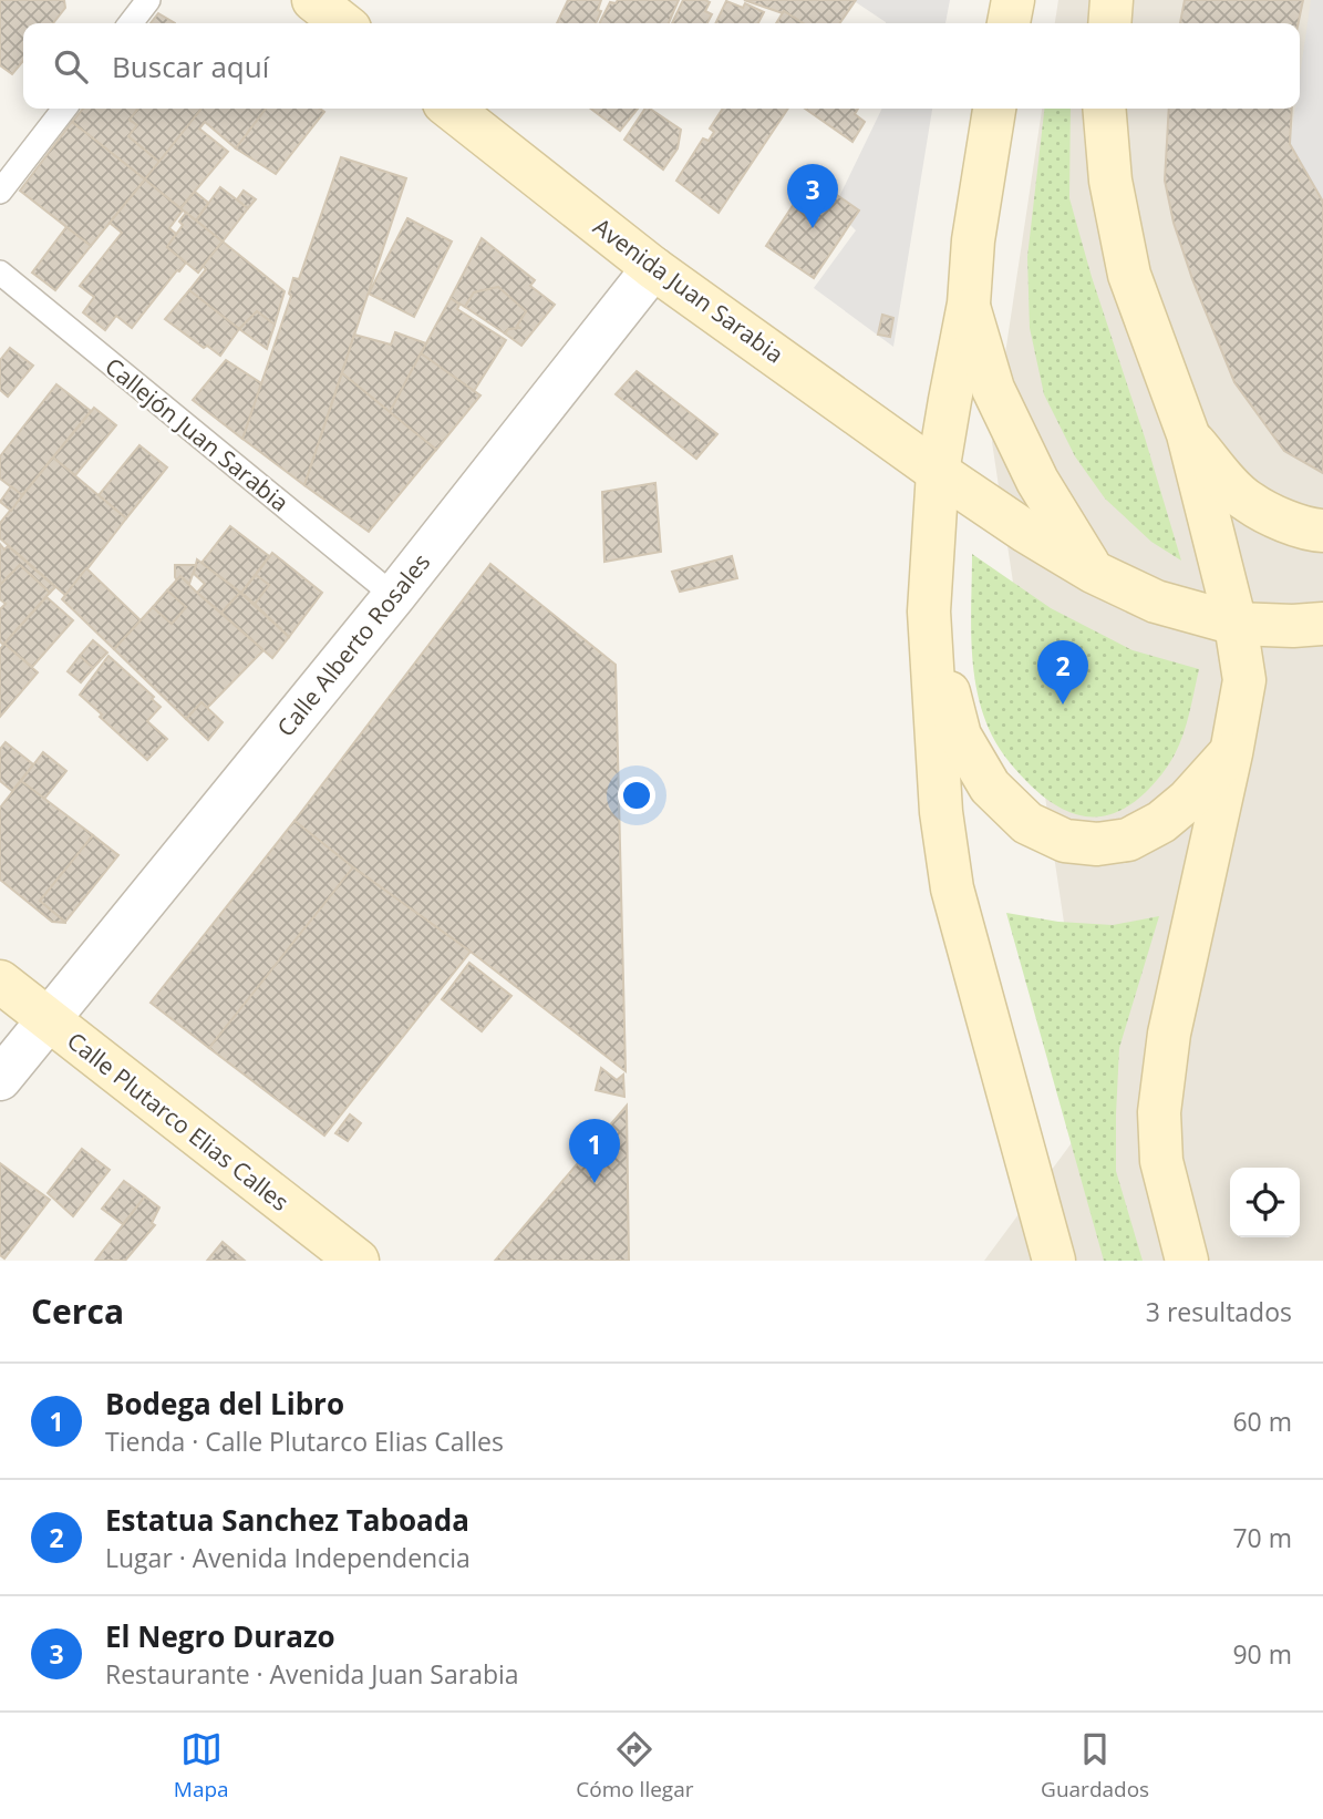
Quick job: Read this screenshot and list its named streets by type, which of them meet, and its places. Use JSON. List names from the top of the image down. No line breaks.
{"streets":{"main road":["Avenida Juan Sarabia","Calle Plutarco Elias Calles"],"street":["Calle Alberto Rosales"],"lane":["Callejón Juan Sarabia"]},"crossings":[["Avenida Juan Sarabia","Calle Alberto Rosales"],["Callejón Juan Sarabia","Calle Alberto Rosales"],["Calle Alberto Rosales","Calle Plutarco Elias Calles"]],"page":{"search":"Buscar aquí","pins":["3","2","1"],"heading":["Cerca","3 resultados"],"list":[{"mark":"1","name":"Bodega del Libro","note":"Tienda · Calle Plutarco Elias Calles","value":"60 m"},{"mark":"2","name":"Estatua Sanchez Taboada","note":"Lugar · Avenida Independencia","value":"70 m"},{"mark":"3","name":"El Negro Durazo","note":"Restaurante · Avenida Juan Sarabia","value":"90 m"}],"nav":["Mapa","Cómo llegar","Guardados"]}}
